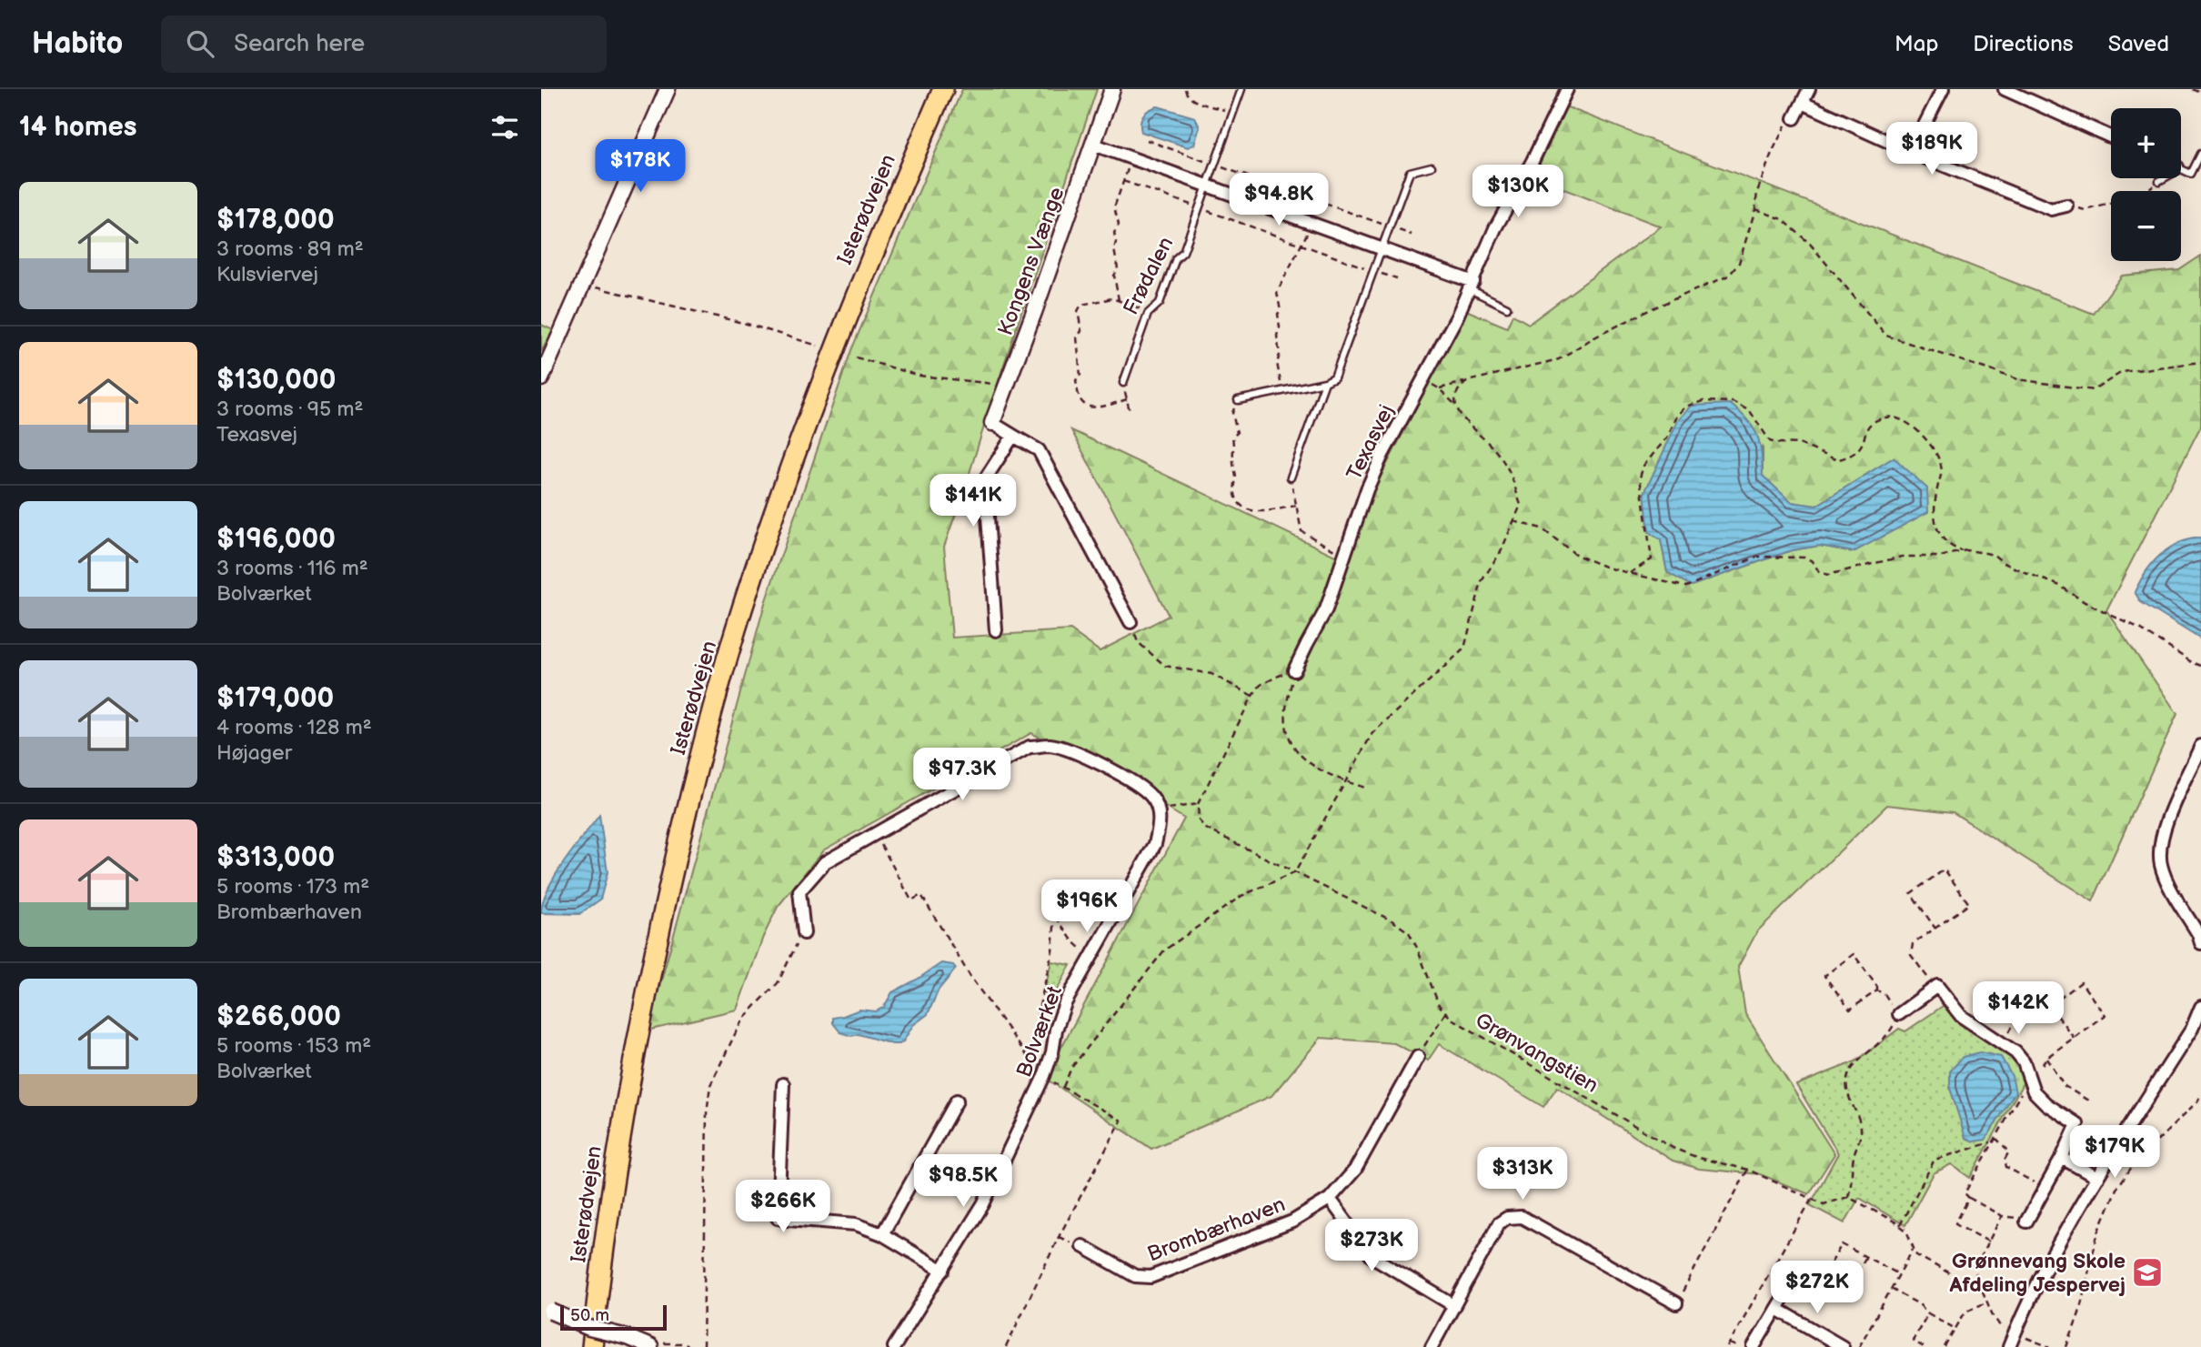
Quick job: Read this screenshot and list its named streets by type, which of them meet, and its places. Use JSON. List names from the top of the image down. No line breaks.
{"streets":{"highway":["Isterødvejen"],"street":["Kongens Vænge","Texasvej","Bolværket","Brombærhaven"],"lane":["Frødalen"],"path":["Grønvangstien"]},"places":{"school or university":["Grønnevang Skole Afdeling Jespervej"]},"scale_bar":"50 m","page":{"header":"Habito","search":"Search here","nav":["Map","Directions","Saved"],"heading":"14 homes","map_buttons":["+","−"],"price":["$189K","$178K","$130K","$94.8K","$141K","$97.3K","$196K","$142K","$179K","$313K","$98.5K","$266K","$273K","$272K"],"list":[{"name":"$178,000","note":"3 rooms · 89 m² · Kulsviervej"},{"name":"$130,000","note":"3 rooms · 95 m² · Texasvej"},{"name":"$196,000","note":"3 rooms · 116 m² · Bolværket"},{"name":"$179,000","note":"4 rooms · 128 m² · Højager"},{"name":"$313,000","note":"5 rooms · 173 m² · Brombærhaven"},{"name":"$266,000","note":"5 rooms · 153 m² · Bolværket"}],"scale":"50 m"}}
